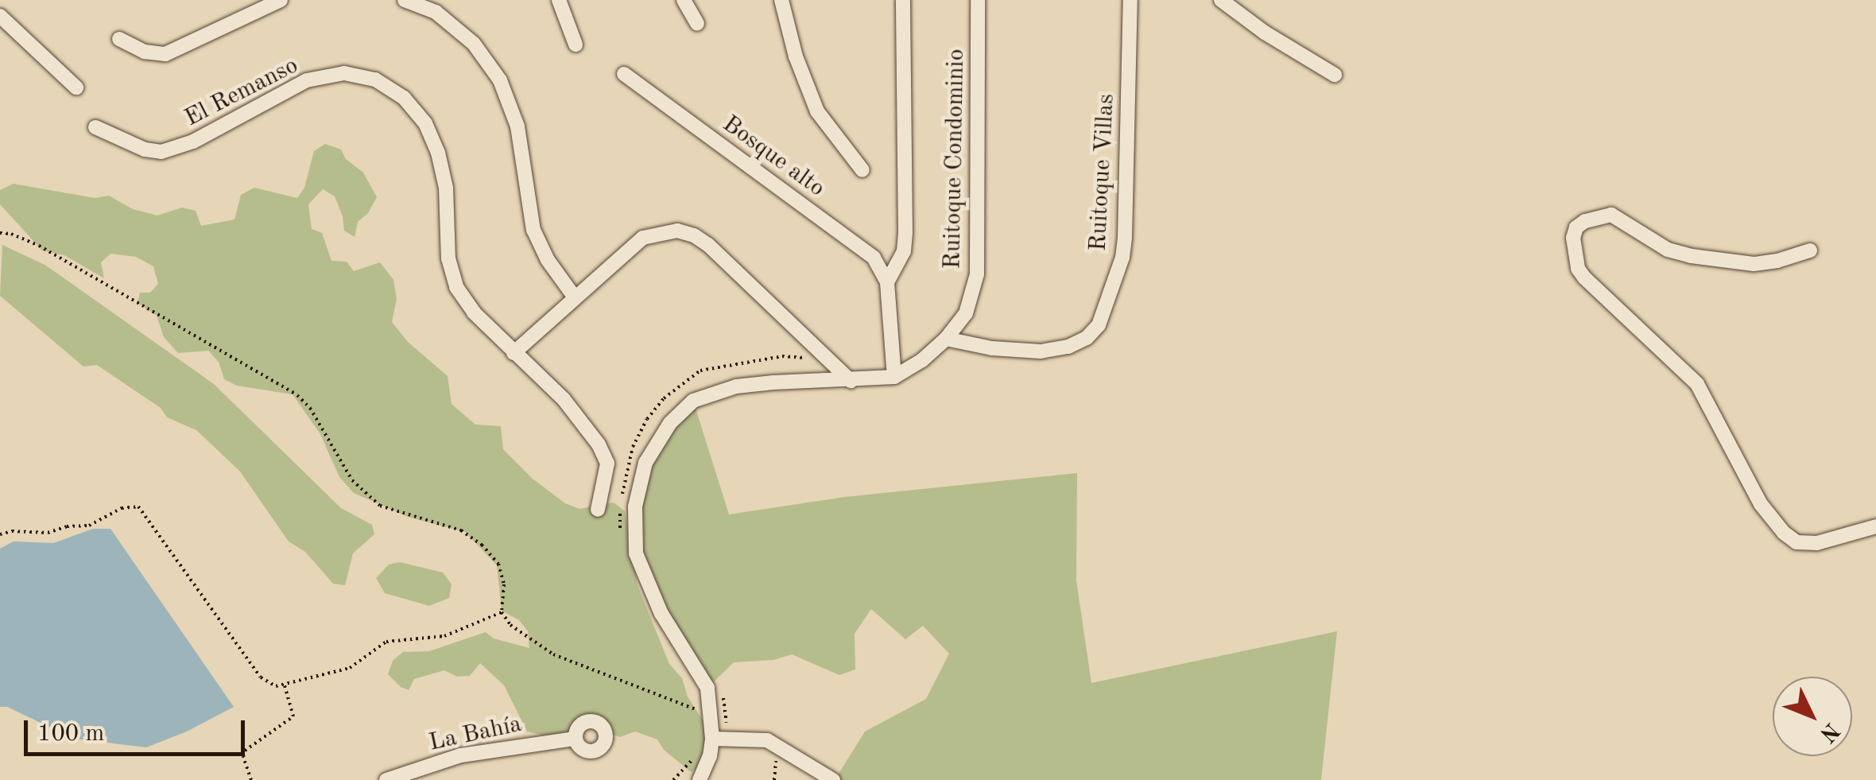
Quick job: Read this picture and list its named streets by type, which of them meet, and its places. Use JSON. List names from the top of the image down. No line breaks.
{"streets":{"street":["El Remanso","Bosque alto","Ruitoque Condominio","Ruitoque Villas","La Bahía"]},"crossings":[["Ruitoque Condominio","Ruitoque Villas"]],"scale_bar":"100 m","north":"bottom right"}
